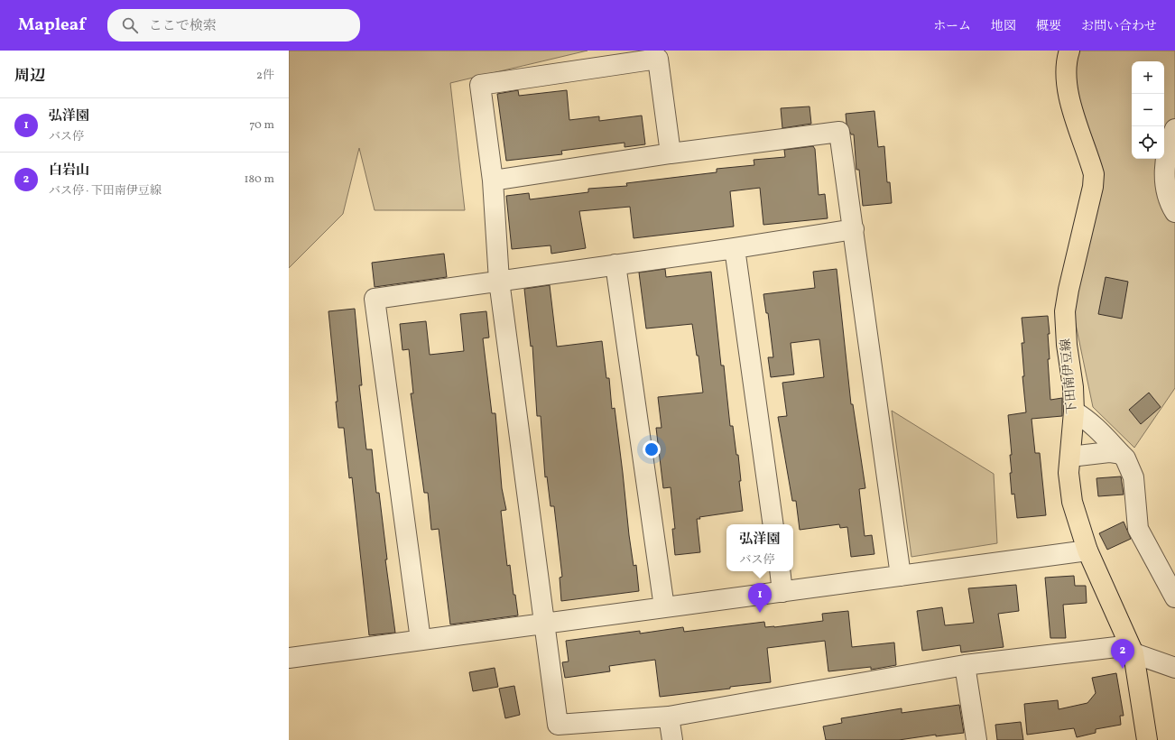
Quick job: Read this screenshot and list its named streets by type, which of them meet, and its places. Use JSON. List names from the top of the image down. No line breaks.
{"streets":{"main road":["下田南伊豆線"]},"page":{"header":"Mapleaf","search":"ここで検索","nav":["ホーム","地図","概要","お問い合わせ"],"heading":["周辺","2件"],"map_buttons":["+","−"],"list":[{"mark":"1","name":"弘洋園","note":"バス停","value":"70 m"},{"mark":"2","name":"白岩山","note":"バス停 · 下田南伊豆線","value":"180 m"}],"popup":["弘洋園","バス停"],"pins":["1","2"]}}
